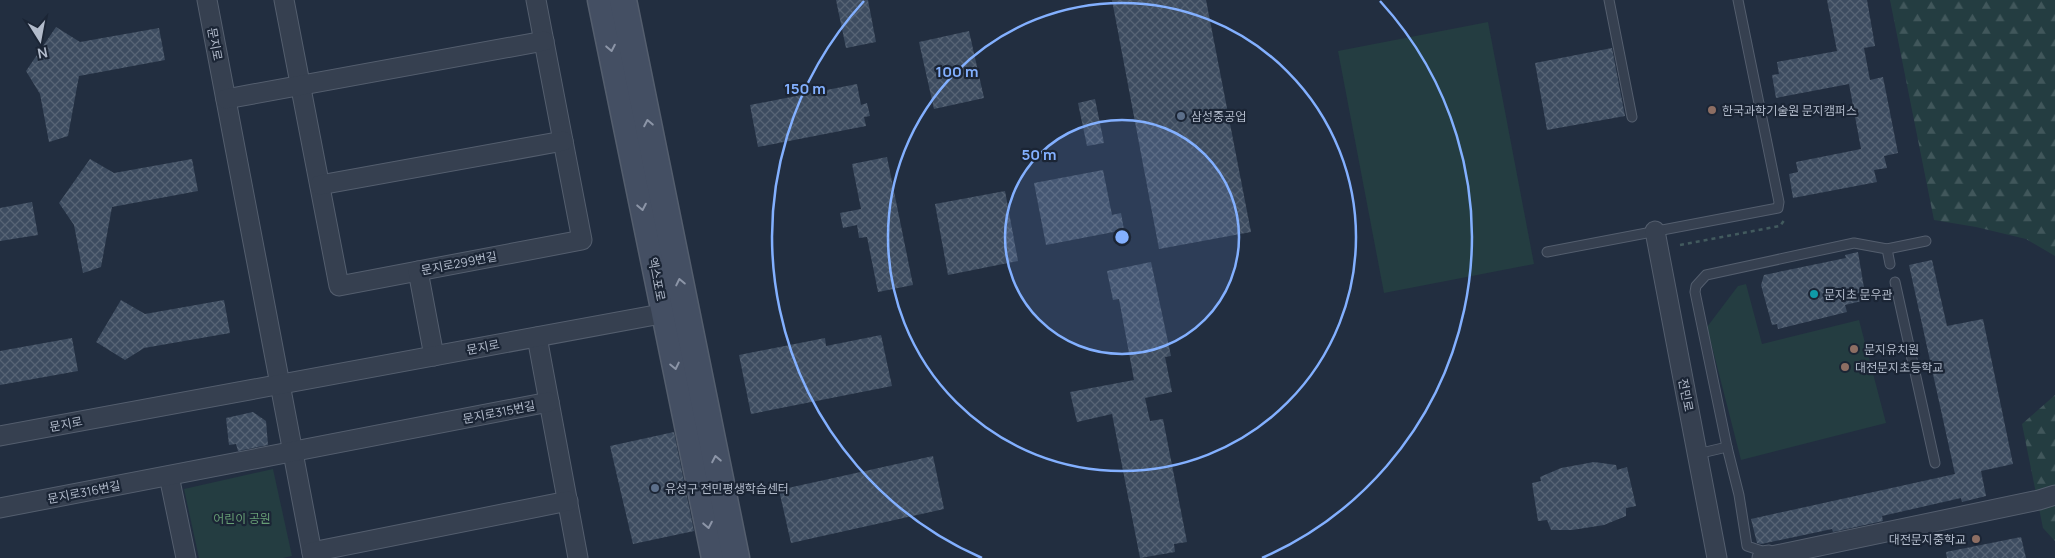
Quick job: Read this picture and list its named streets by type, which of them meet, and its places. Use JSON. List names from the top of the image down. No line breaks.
{"streets":{"main road":["엑스포로"],"street":["문지로","문지로299번길","전민로","문지로315번길","문지로316번길"]},"crossings":[["문지로","엑스포로"],["문지로","문지로315번길"],["문지로","문지로316번길"],["문지로315번길","문지로316번길"]],"parks":["어린이 공원"],"places":["한국과학기술원 문지캠퍼스","삼성중공업","문지초 문우관","문지유치원","대전문지초등학교","유성구 전민평생학습센터","대전문지중학교"],"north":"bottom","rings":["100 m","150 m","50 m"]}
